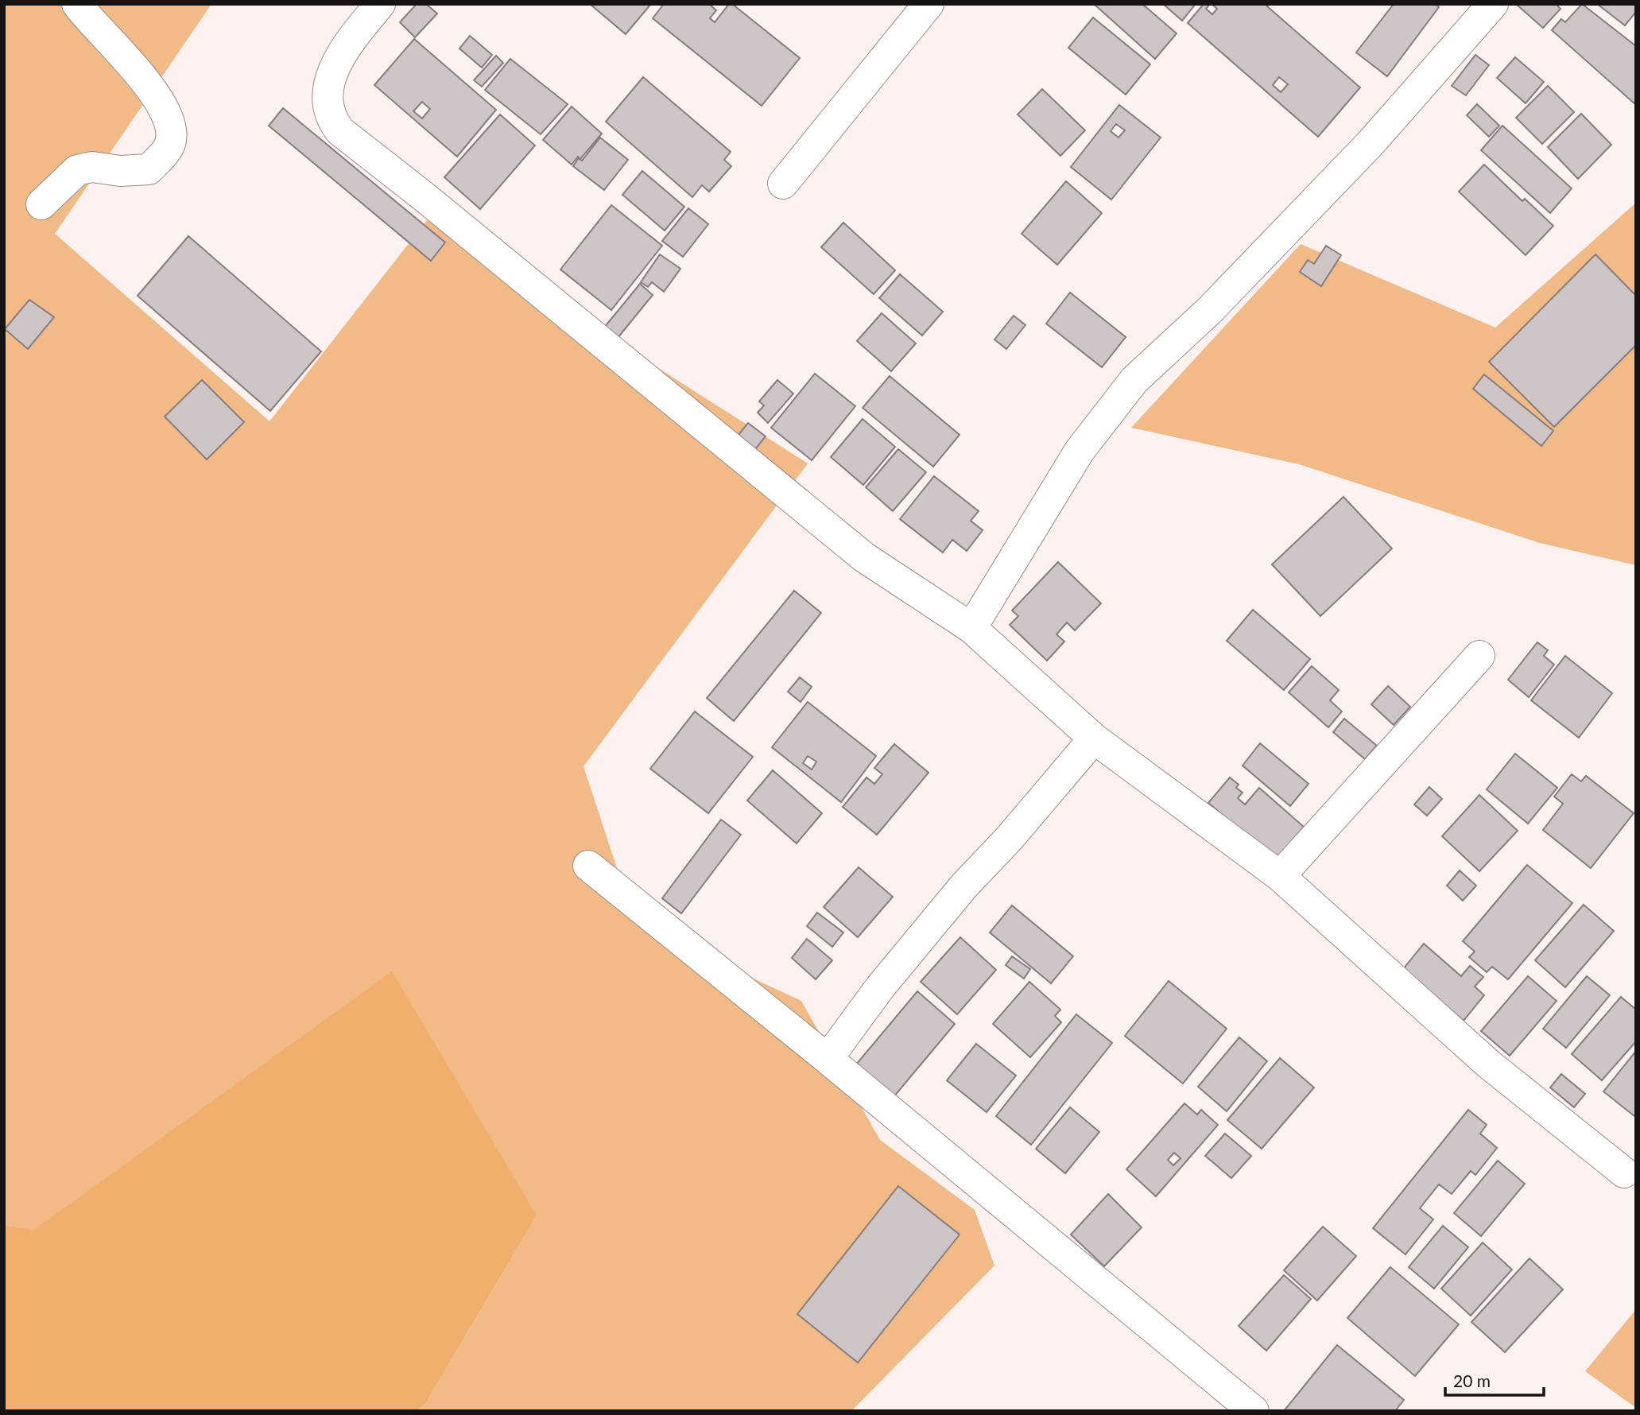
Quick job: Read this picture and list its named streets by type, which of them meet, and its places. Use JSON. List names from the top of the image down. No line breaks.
{"scale_bar":"20 m"}
